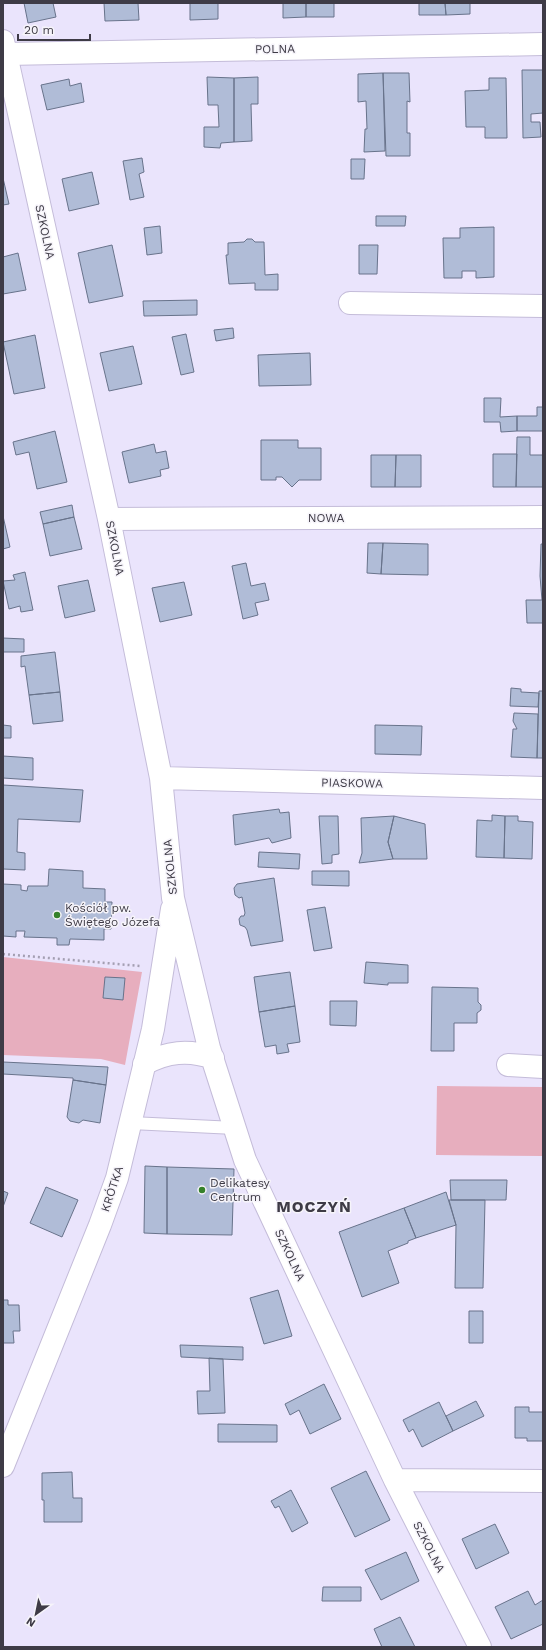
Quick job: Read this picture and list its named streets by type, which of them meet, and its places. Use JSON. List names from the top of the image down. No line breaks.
{"streets":{"street":["POLNA","SZKOLNA","NOWA","PIASKOWA","KRÓTKA"]},"crossings":[["POLNA","SZKOLNA"],["SZKOLNA","NOWA"],["SZKOLNA","PIASKOWA"],["SZKOLNA","KRÓTKA"]],"districts":["MOCZYŃ"],"places":["Kościół pw. Świętego Józefa","Delikatesy Centrum"],"scale_bar":"20 m","north":"bottom left"}
